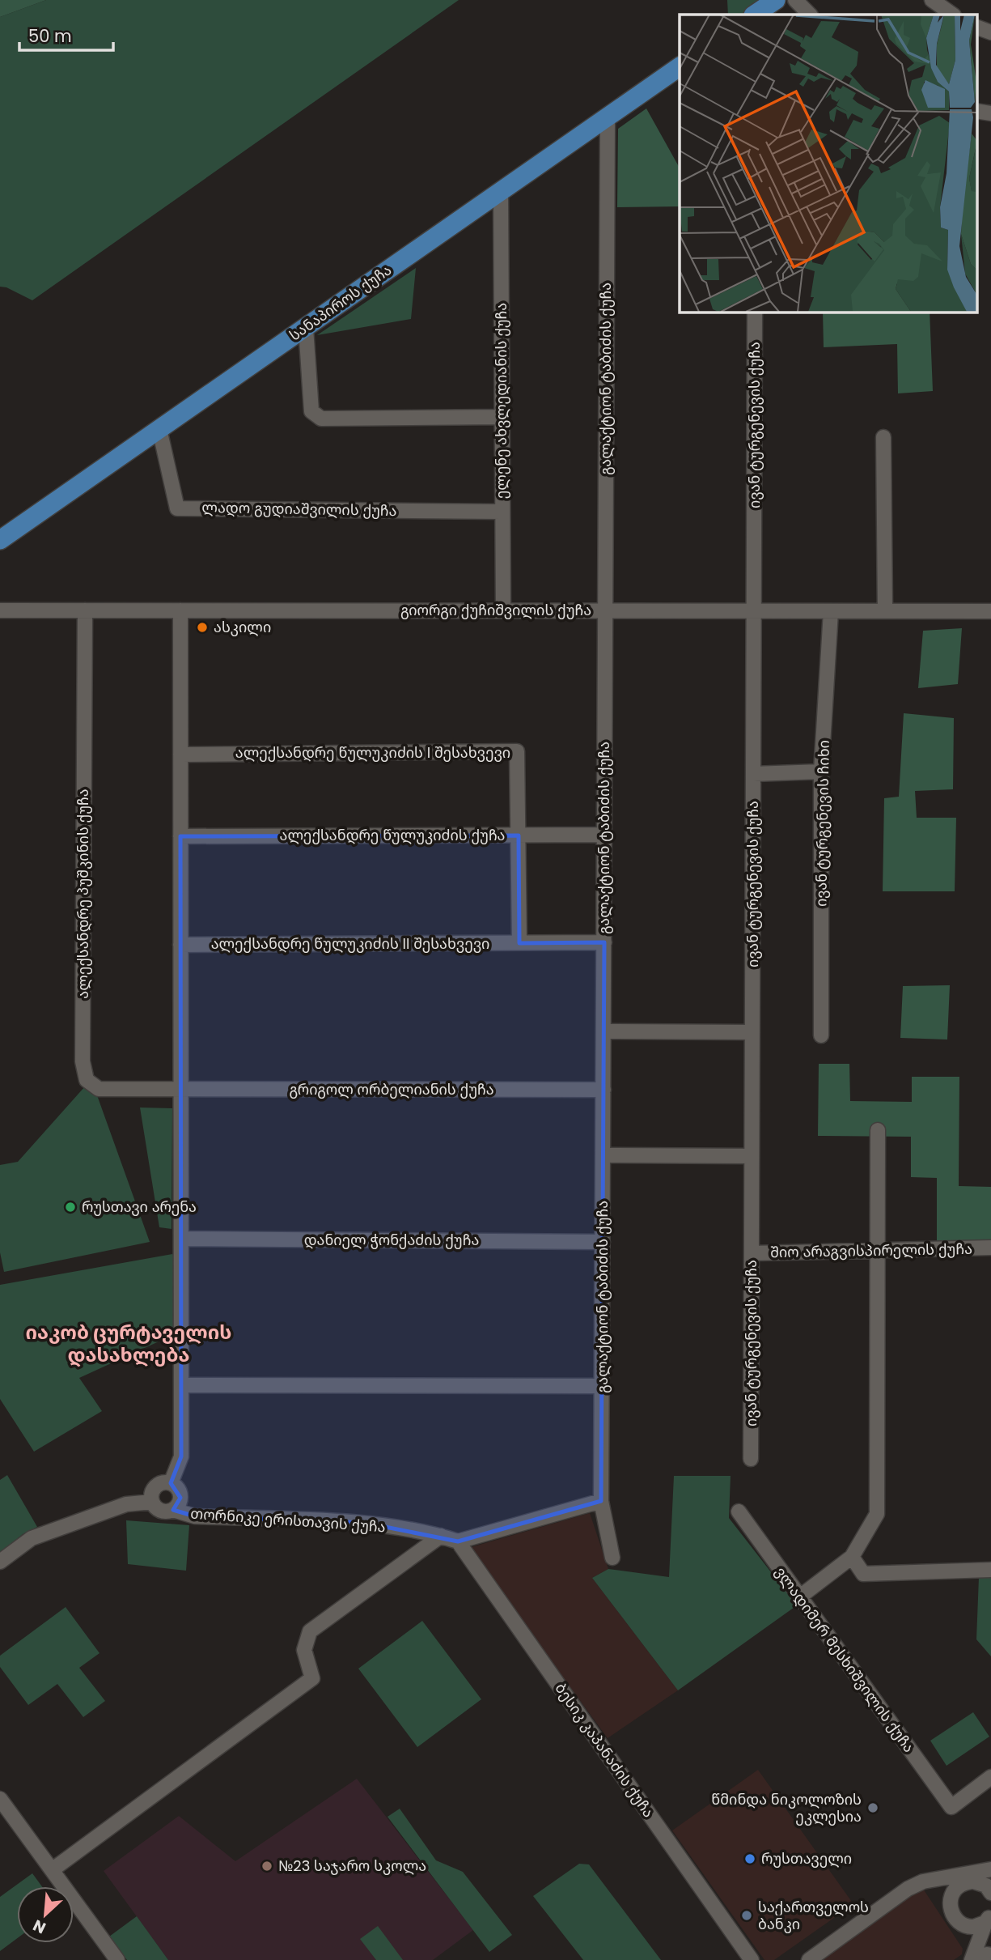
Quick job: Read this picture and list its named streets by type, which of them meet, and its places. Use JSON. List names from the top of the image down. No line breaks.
{"streets":{"main road":["სანაპიროს ქუჩა"],"street":["გალაქტიონ ტაბიძის ქუჩა","ელენე ახვლედიანის ქუჩა","ივან ტურგენევის ქუჩა","ლადო გუდიაშვილის ქუჩა","გიორგი ქუჩიშვილის ქუჩა","ალექსანდრე წულუკიძის I შესახვევი","ივან ტურგენევის ჩიხი","ალექსანდრე წულუკიძის ქუჩა","ალექსანდრე პუშკინის ქუჩა","ალექსანდრე წულუკიძის II შესახვევი","გრიგოლ ორბელიანის ქუჩა","დანიელ ჭონქაძის ქუჩა","შიო არაგვისპირელის ქუჩა","თორნიკე ერისთავის ქუჩა","ვლადიმერ მესხიშვილის ქუჩა","ბესიკ კაპანაძის ქუჩა"]},"crossings":[["სანაპიროს ქუჩა","გალაქტიონ ტაბიძის ქუჩა"],["სანაპიროს ქუჩა","ელენე ახვლედიანის ქუჩა"],["სანაპიროს ქუჩა","ლადო გუდიაშვილის ქუჩა"],["გალაქტიონ ტაბიძის ქუჩა","გიორგი ქუჩიშვილის ქუჩა"],["გალაქტიონ ტაბიძის ქუჩა","ალექსანდრე წულუკიძის ქუჩა"],["გალაქტიონ ტაბიძის ქუჩა","ალექსანდრე წულუკიძის II შესახვევი"],["გალაქტიონ ტაბიძის ქუჩა","გრიგოლ ორბელიანის ქუჩა"],["გალაქტიონ ტაბიძის ქუჩა","დანიელ ჭონქაძის ქუჩა"],["ელენე ახვლედიანის ქუჩა","ლადო გუდიაშვილის ქუჩა"],["ელენე ახვლედიანის ქუჩა","გიორგი ქუჩიშვილის ქუჩა"],["ივან ტურგენევის ქუჩა","გიორგი ქუჩიშვილის ქუჩა"],["ივან ტურგენევის ქუჩა","შიო არაგვისპირელის ქუჩა"],["გიორგი ქუჩიშვილის ქუჩა","ივან ტურგენევის ჩიხი"],["გიორგი ქუჩიშვილის ქუჩა","ალექსანდრე პუშკინის ქუჩა"],["ალექსანდრე წულუკიძის I შესახვევი","ალექსანდრე წულუკიძის ქუჩა"],["ალექსანდრე პუშკინის ქუჩა","გრიგოლ ორბელიანის ქუჩა"],["თორნიკე ერისთავის ქუჩა","ბესიკ კაპანაძის ქუჩა"]],"districts":["იაკობ ცურტაველის დასახლება"],"places":["ასკილი","რუსთავი არენა","წმინდა ნიკოლოზის ეკლესია","რუსთაველი","№23 საჯარო სკოლა","საქართველოს ბანკი"],"scale_bar":"50 m","north":"bottom left"}
